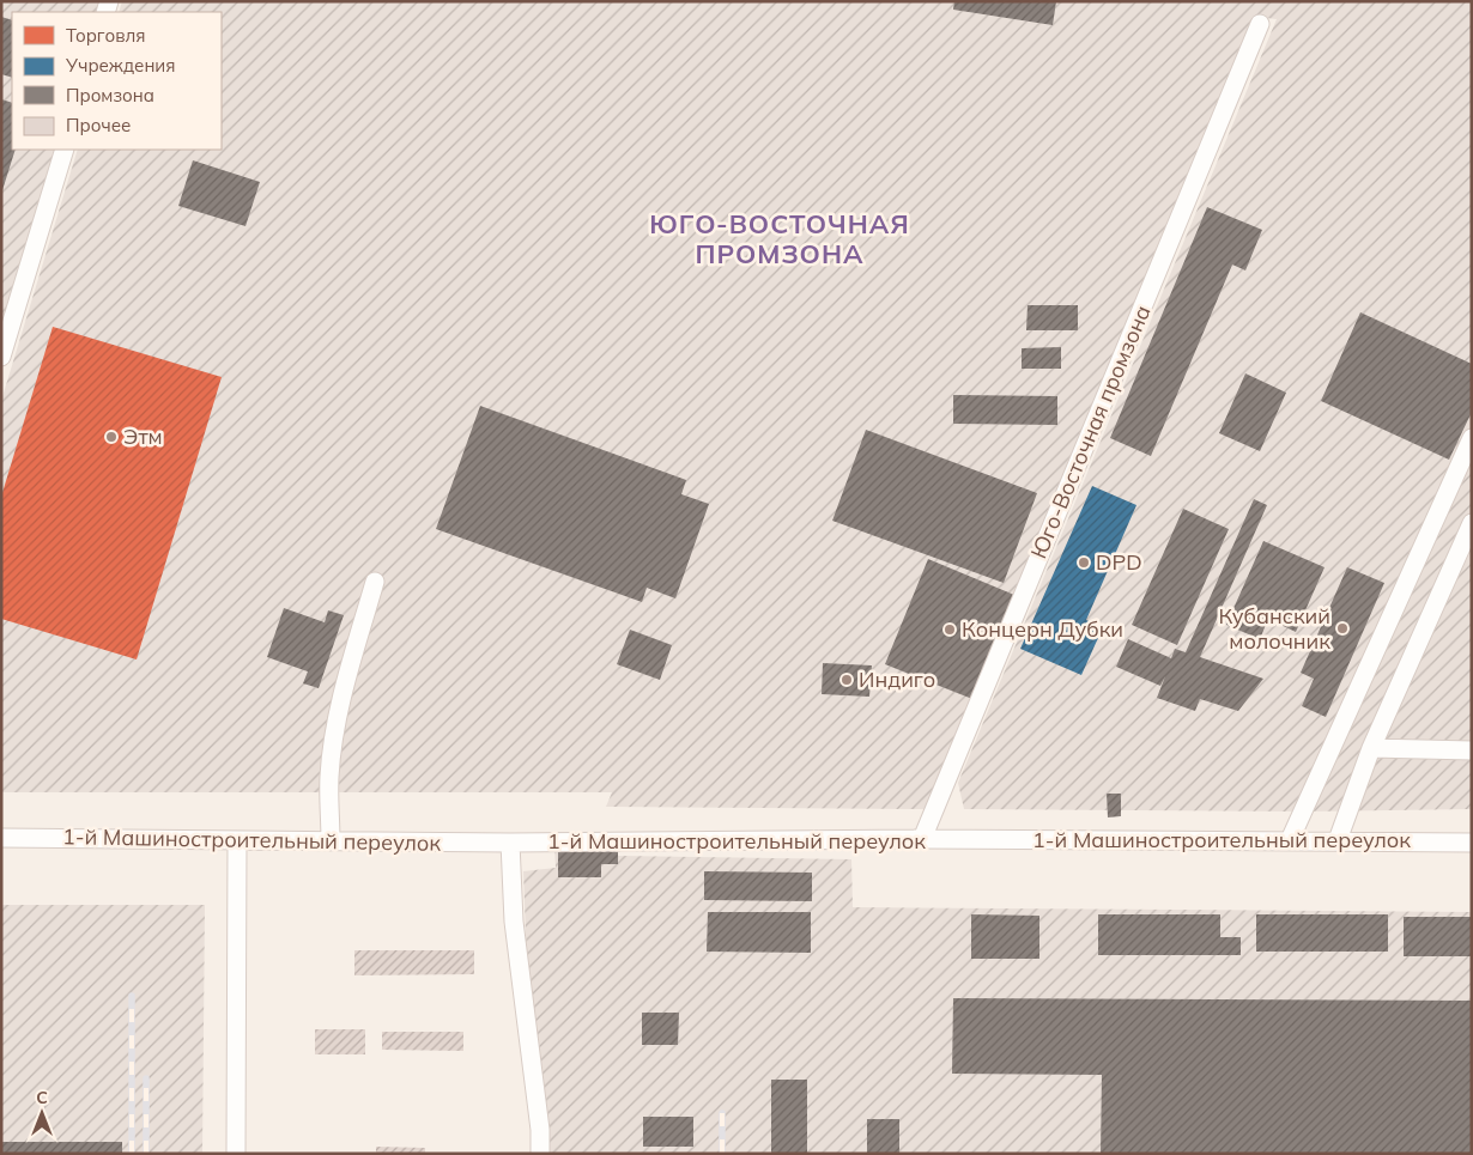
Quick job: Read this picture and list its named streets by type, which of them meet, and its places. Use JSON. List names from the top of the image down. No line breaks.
{"streets":{"street":["Юго-Восточная промзона","1-й Машиностроительный переулок"]},"crossings":[["Юго-Восточная промзона","1-й Машиностроительный переулок"]],"districts":["ЮГО-ВОСТОЧНАЯ ПРОМЗОНА"],"places":["Этм","DPD","Кубанский молочник","Концерн Дубки","Индиго"],"legend":["Торговля","Учреждения","Промзона","Прочее"],"north":"top"}
